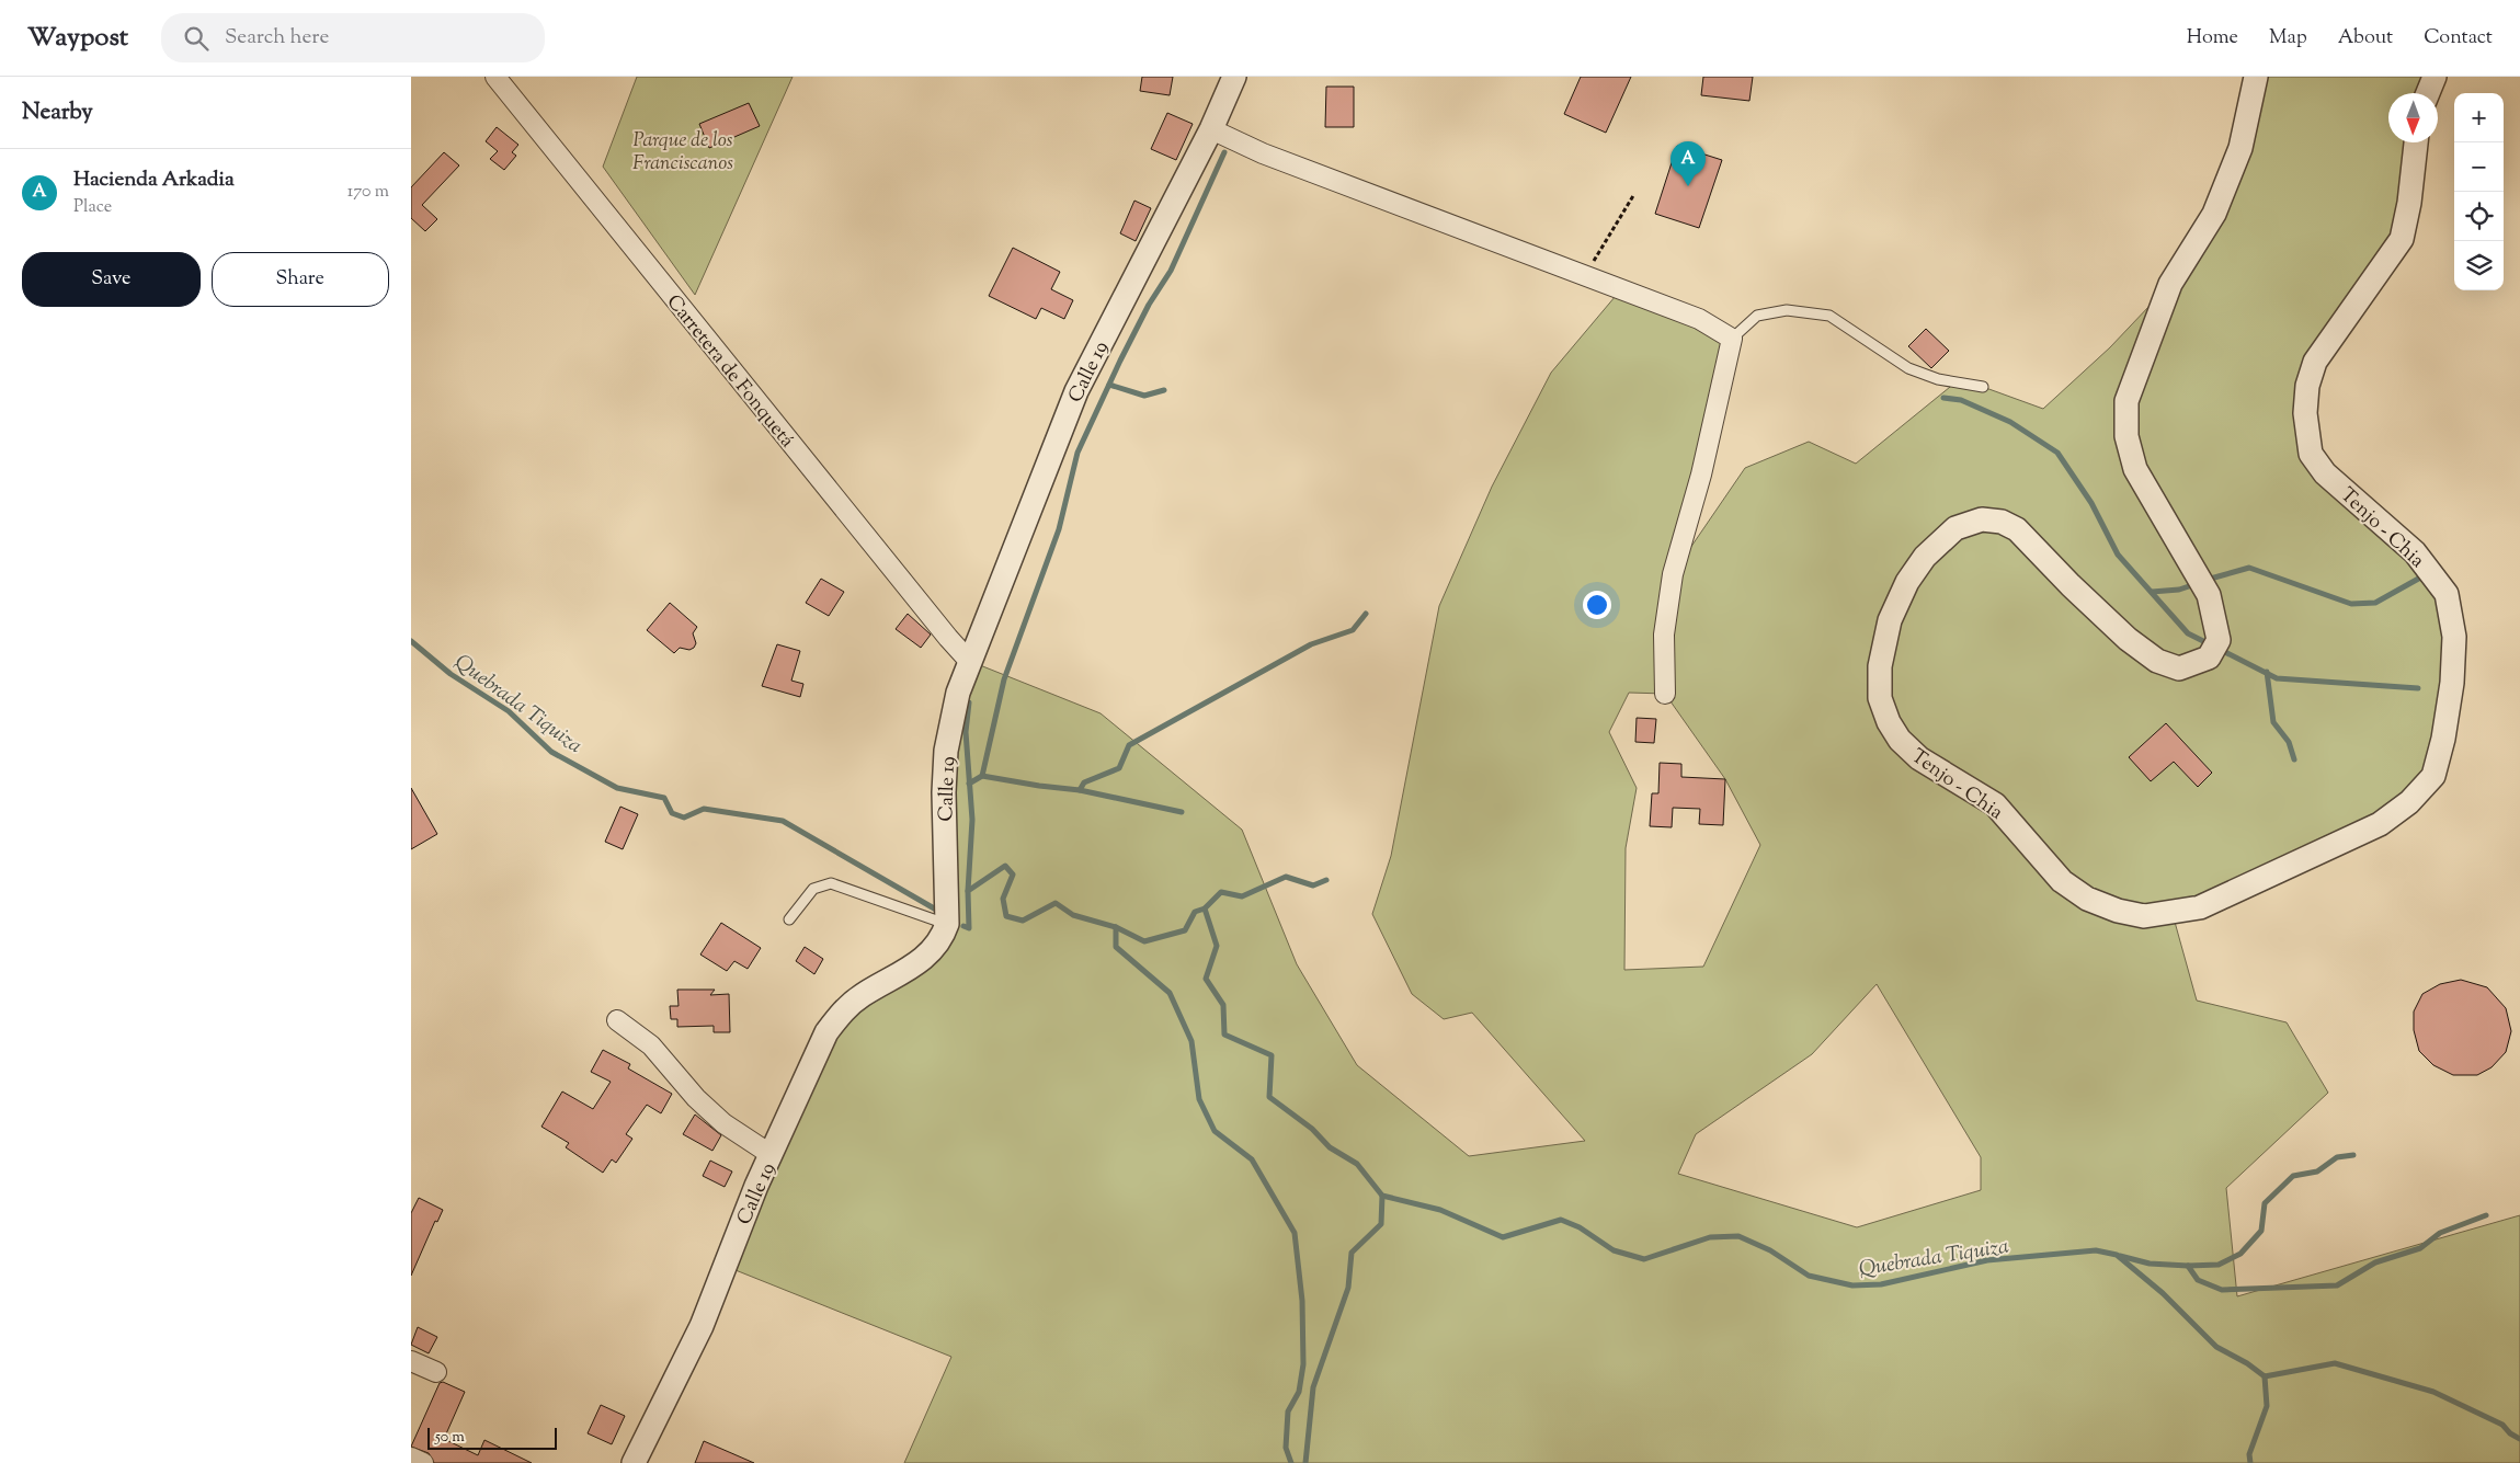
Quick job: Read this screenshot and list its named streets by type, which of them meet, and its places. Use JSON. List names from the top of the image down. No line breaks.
{"streets":{"street":["Carretera de Fonquetá","Calle 19","Tenjo - Chia"]},"crossings":[["Carretera de Fonquetá","Calle 19"]],"water":["Quebrada Tiquiza"],"parks":["Parque de los Franciscanos"],"scale_bar":"50 m","north":"bottom","page":{"header":"Waypost","search":"Search here","nav":["Home","Map","About","Contact"],"heading":"Nearby","map_buttons":["+","−"],"pins":"A","list":[{"mark":"A","name":"Hacienda Arkadia","note":"Place","value":"170 m"}],"buttons":["Save","Share"],"scale":"50 m"}}
